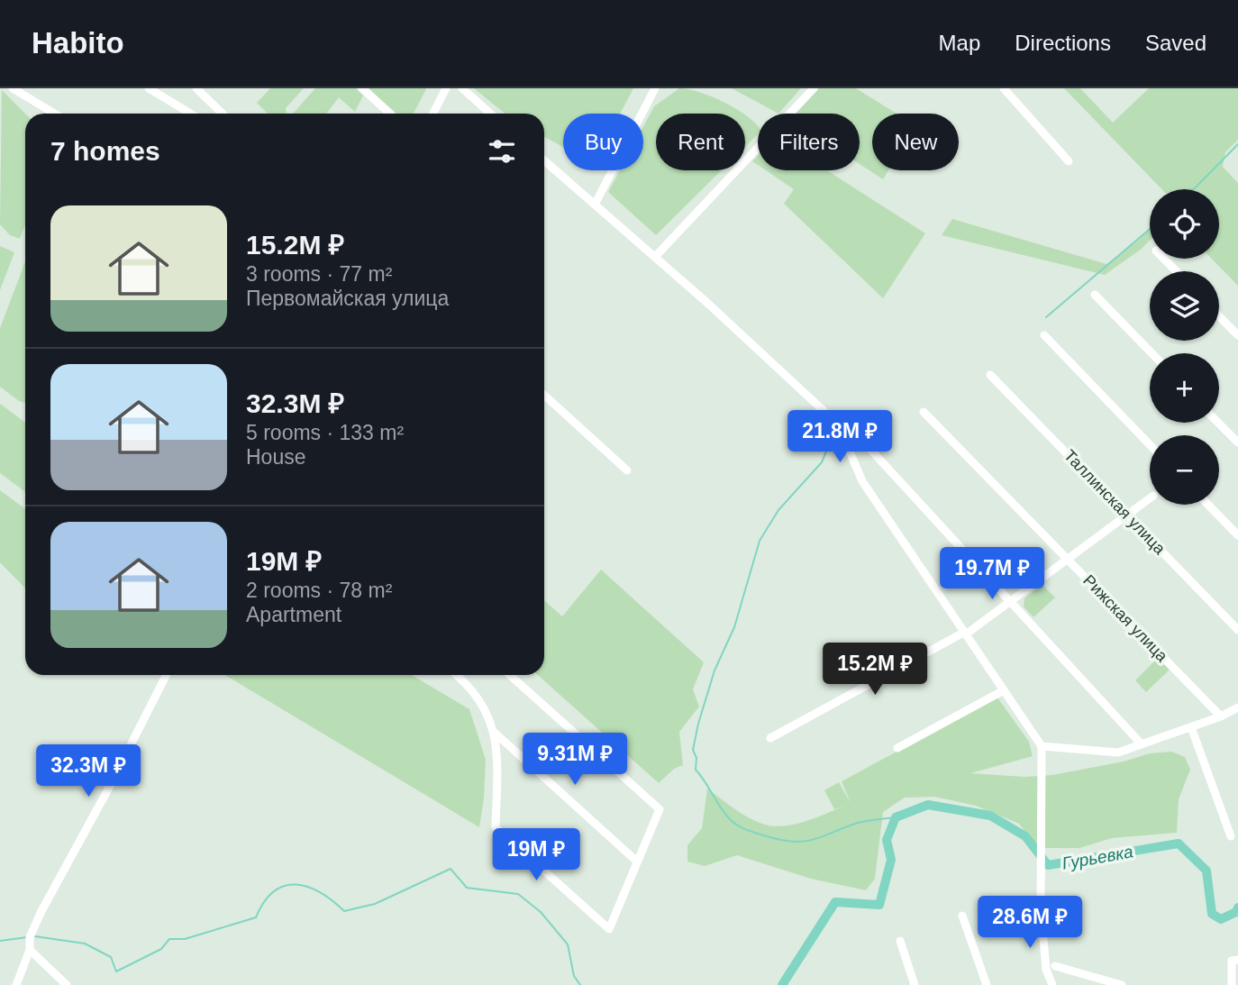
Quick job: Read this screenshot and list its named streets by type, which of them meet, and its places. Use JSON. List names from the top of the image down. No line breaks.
{"streets":{"street":["Таллинская улица","Рижская улица"]},"water":["Гурьевка"],"page":{"header":"Habito","nav":["Map","Directions","Saved"],"chip":["Buy","Rent","Filters","New"],"heading":"7 homes","map_buttons":["+","−"],"list":[{"name":"15.2M ₽","note":"3 rooms · 77 m² · Первомайская улица"},{"name":"32.3M ₽","note":"5 rooms · 133 m² · House"},{"name":"19M ₽","note":"2 rooms · 78 m² · Apartment"}],"price":["21.8M ₽","19.7M ₽","15.2M ₽","9.31M ₽","32.3M ₽","19M ₽","28.6M ₽"]}}
